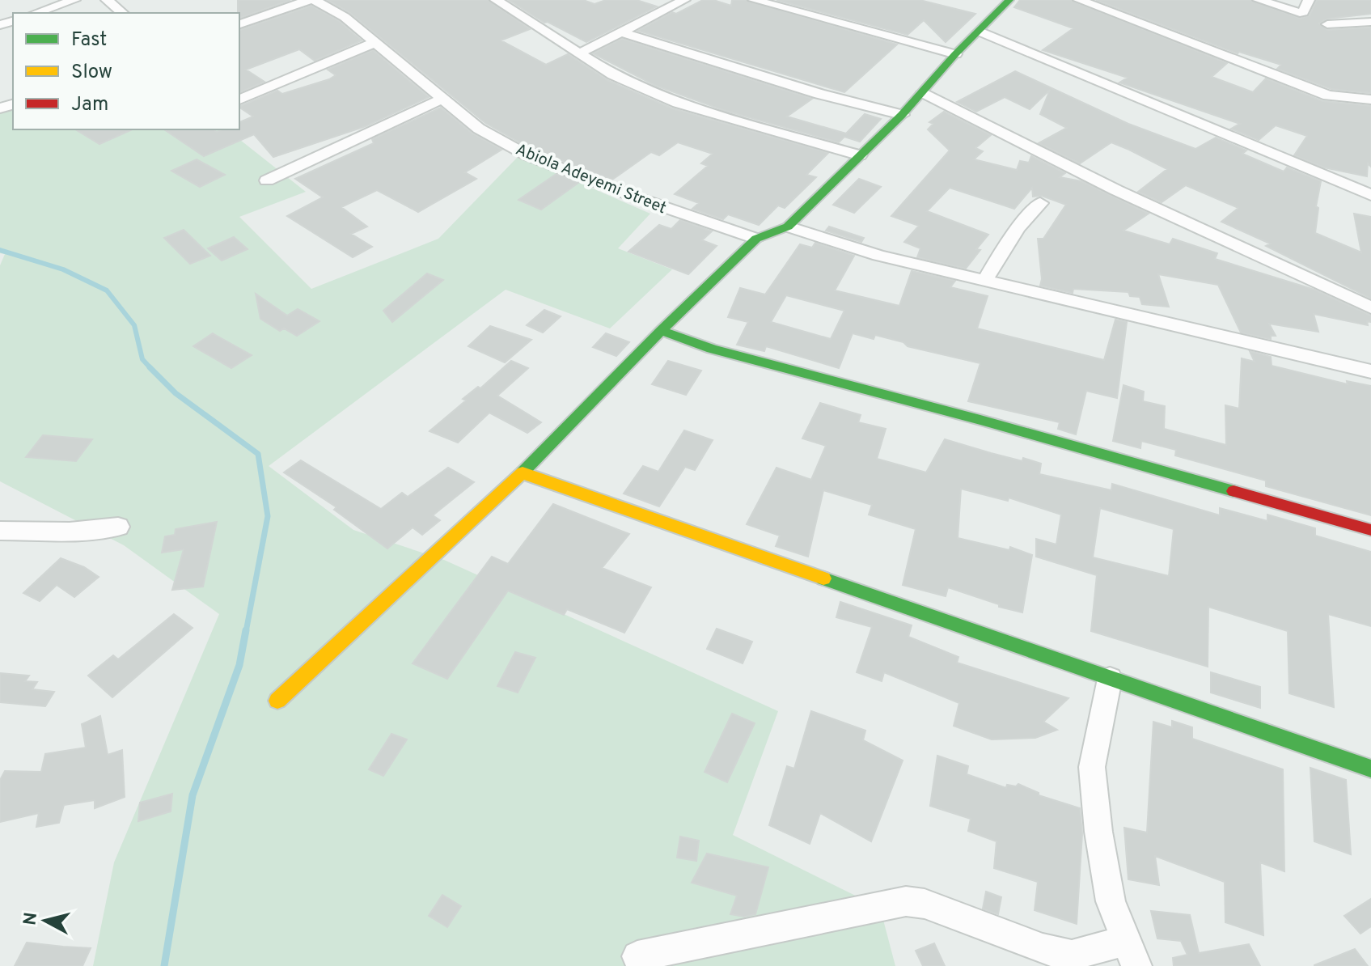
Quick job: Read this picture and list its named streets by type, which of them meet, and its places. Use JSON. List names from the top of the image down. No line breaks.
{"streets":{"street":["Abiola Adeyemi Street"]},"legend":["Fast","Slow","Jam"],"north":"left"}
